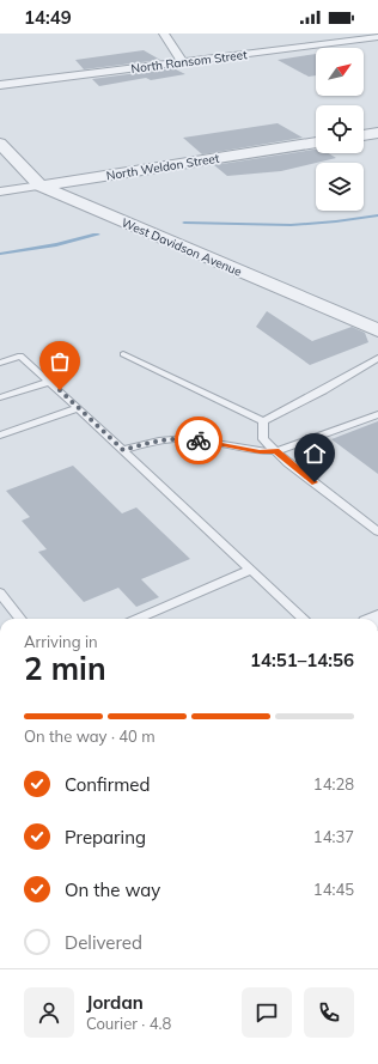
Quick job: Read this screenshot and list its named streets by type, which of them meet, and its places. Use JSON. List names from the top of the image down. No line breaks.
{"streets":{"street":["North Ransom Street","North Weldon Street","West Davidson Avenue"]},"crossings":[["North Weldon Street","West Davidson Avenue"]],"north":"top right","page":{"status":"14:49","heading":["2 min","Arriving in","14:51–14:56"],"panel":["Jordan","Courier · 4.8"],"bar":"On the way · 40 m","list":[["Confirmed","14:28"],["Preparing","14:37"],["On the way","14:45"],"Delivered"]}}
